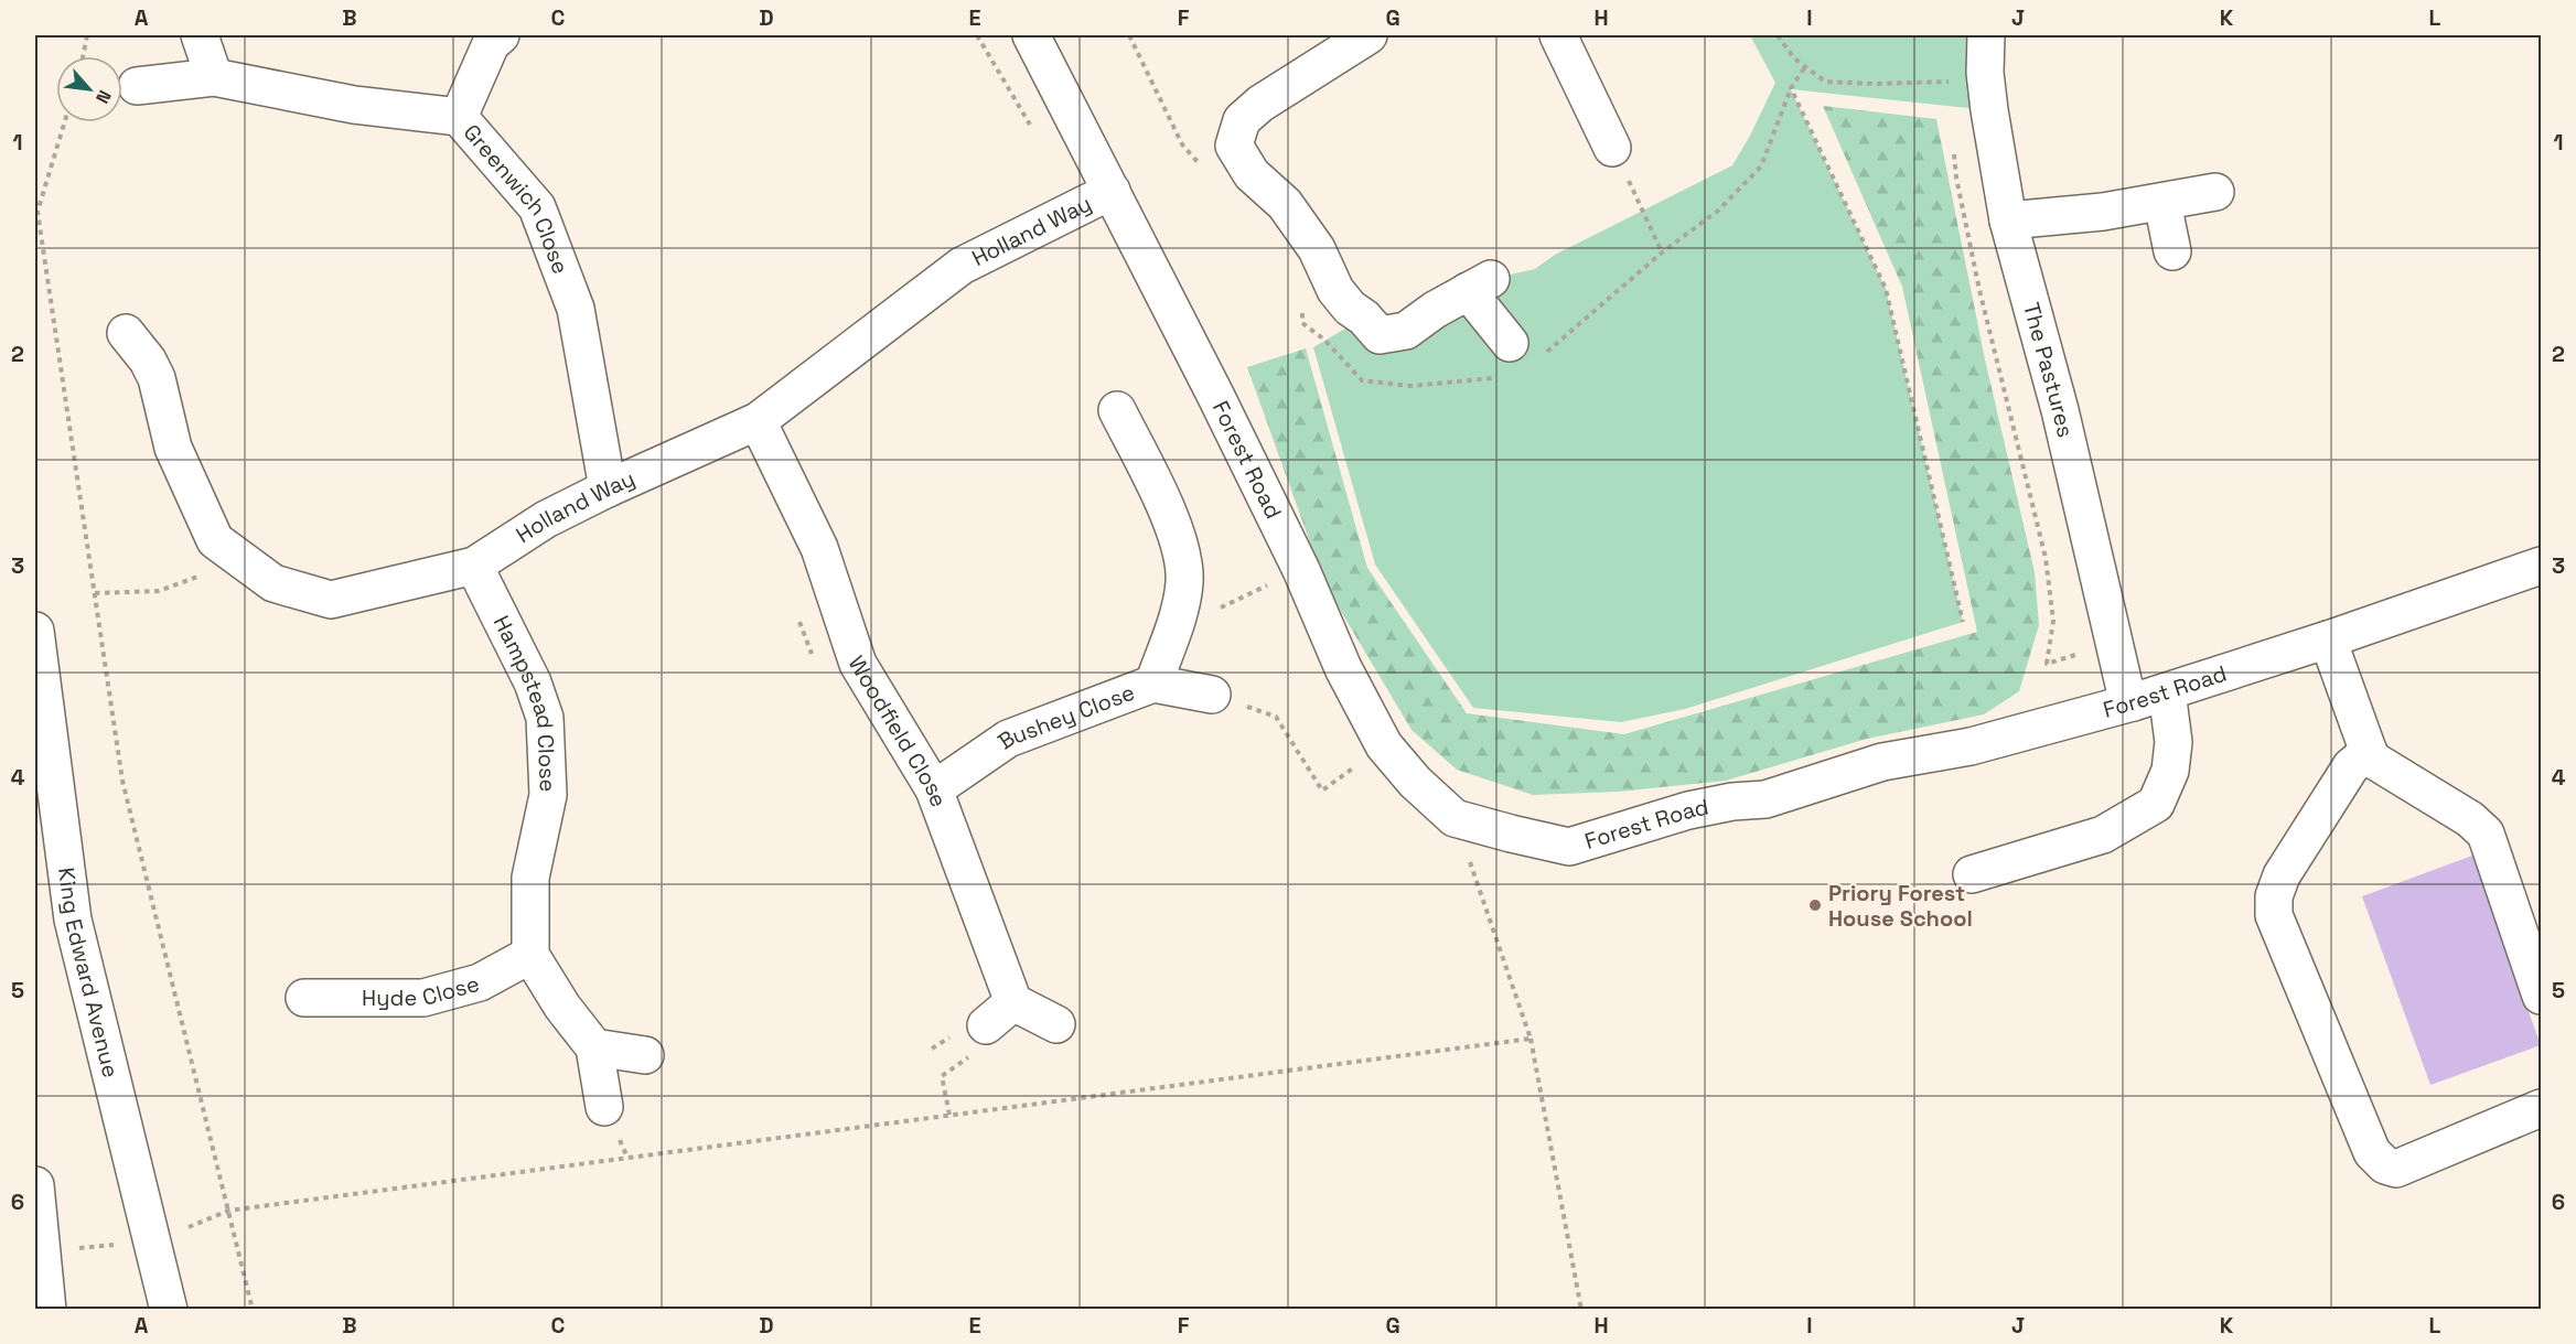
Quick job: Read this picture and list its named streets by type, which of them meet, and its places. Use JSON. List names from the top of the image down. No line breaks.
{"streets":{"street":["Greenwich Close","Holland Way","The Pastures","Forest Road","Hampstead Close","Bushey Close","Woodfield Close","King Edward Avenue","Hyde Close"]},"crossings":[["Greenwich Close","Holland Way"],["Holland Way","Forest Road"],["Holland Way","Hampstead Close"],["Holland Way","Woodfield Close"],["The Pastures","Forest Road"],["Hampstead Close","Hyde Close"],["Bushey Close","Woodfield Close"]],"places":["Priory Forest House School"],"north":"bottom right","grid":{"columns":["A","B","C","D","E","F","G","H","I","J","K","L"],"rows":["1","2","3","4","5","6"]}}
